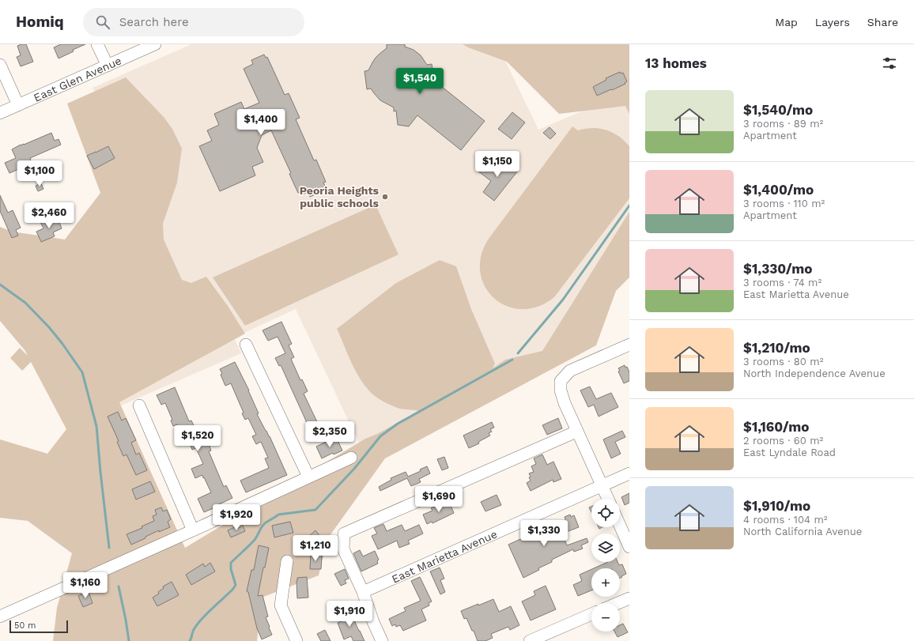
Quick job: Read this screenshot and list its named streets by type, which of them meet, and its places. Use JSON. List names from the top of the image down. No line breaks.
{"streets":{"street":["East Glen Avenue","East Marietta Avenue"]},"places":["Peoria Heights public schools"],"scale_bar":"50 m","page":{"header":"Homiq","search":"Search here","nav":["Map","Layers","Share"],"heading":"13 homes","price":["$1,540","$1,400","$1,150","$1,100","$2,460","$2,350","$1,520","$1,690","$1,920","$1,330","$1,210","$1,160","$1,910"],"list":[{"name":"$1,540/mo","note":"3 rooms · 89 m² · Apartment"},{"name":"$1,400/mo","note":"3 rooms · 110 m² · Apartment"},{"name":"$1,330/mo","note":"3 rooms · 74 m² · East Marietta Avenue"},{"name":"$1,210/mo","note":"3 rooms · 80 m² · North Independence Avenue"},{"name":"$1,160/mo","note":"2 rooms · 60 m² · East Lyndale Road"},{"name":"$1,910/mo","note":"4 rooms · 104 m² · North California Avenue"}],"map_buttons":["+","−"],"scale":"50 m"}}
